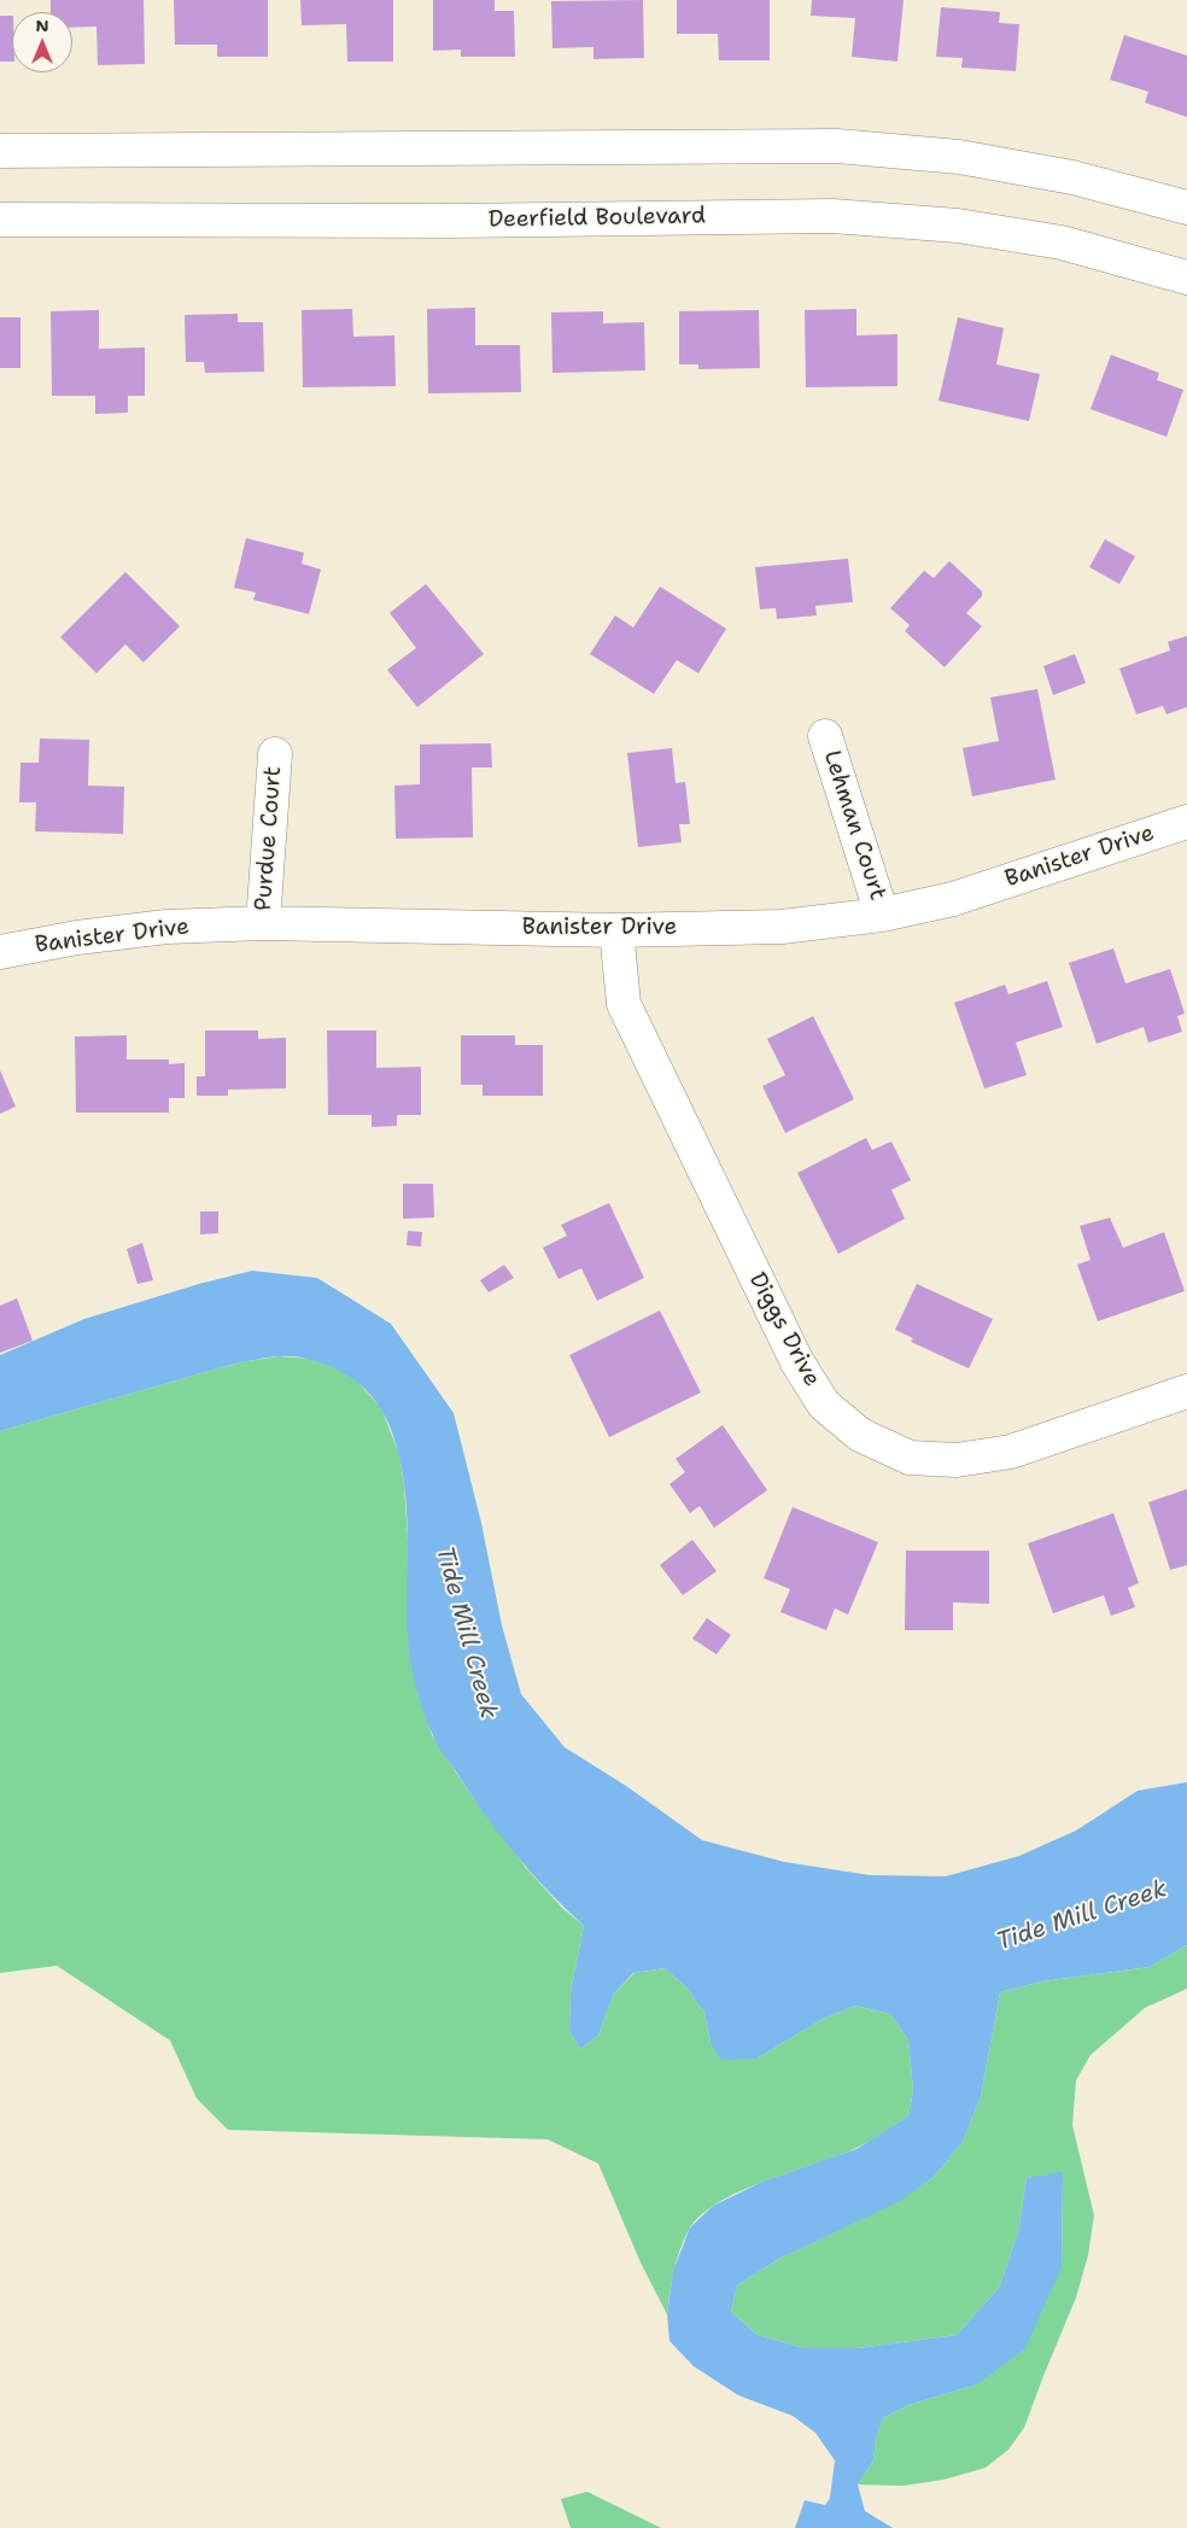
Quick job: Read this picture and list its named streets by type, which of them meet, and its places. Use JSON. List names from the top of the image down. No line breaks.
{"streets":{"street":["Deerfield Boulevard","Lehman Court","Purdue Court","Banister Drive","Diggs Drive"]},"crossings":[["Lehman Court","Banister Drive"],["Purdue Court","Banister Drive"],["Banister Drive","Diggs Drive"]],"water":["Tide Mill Creek"],"north":"top"}
